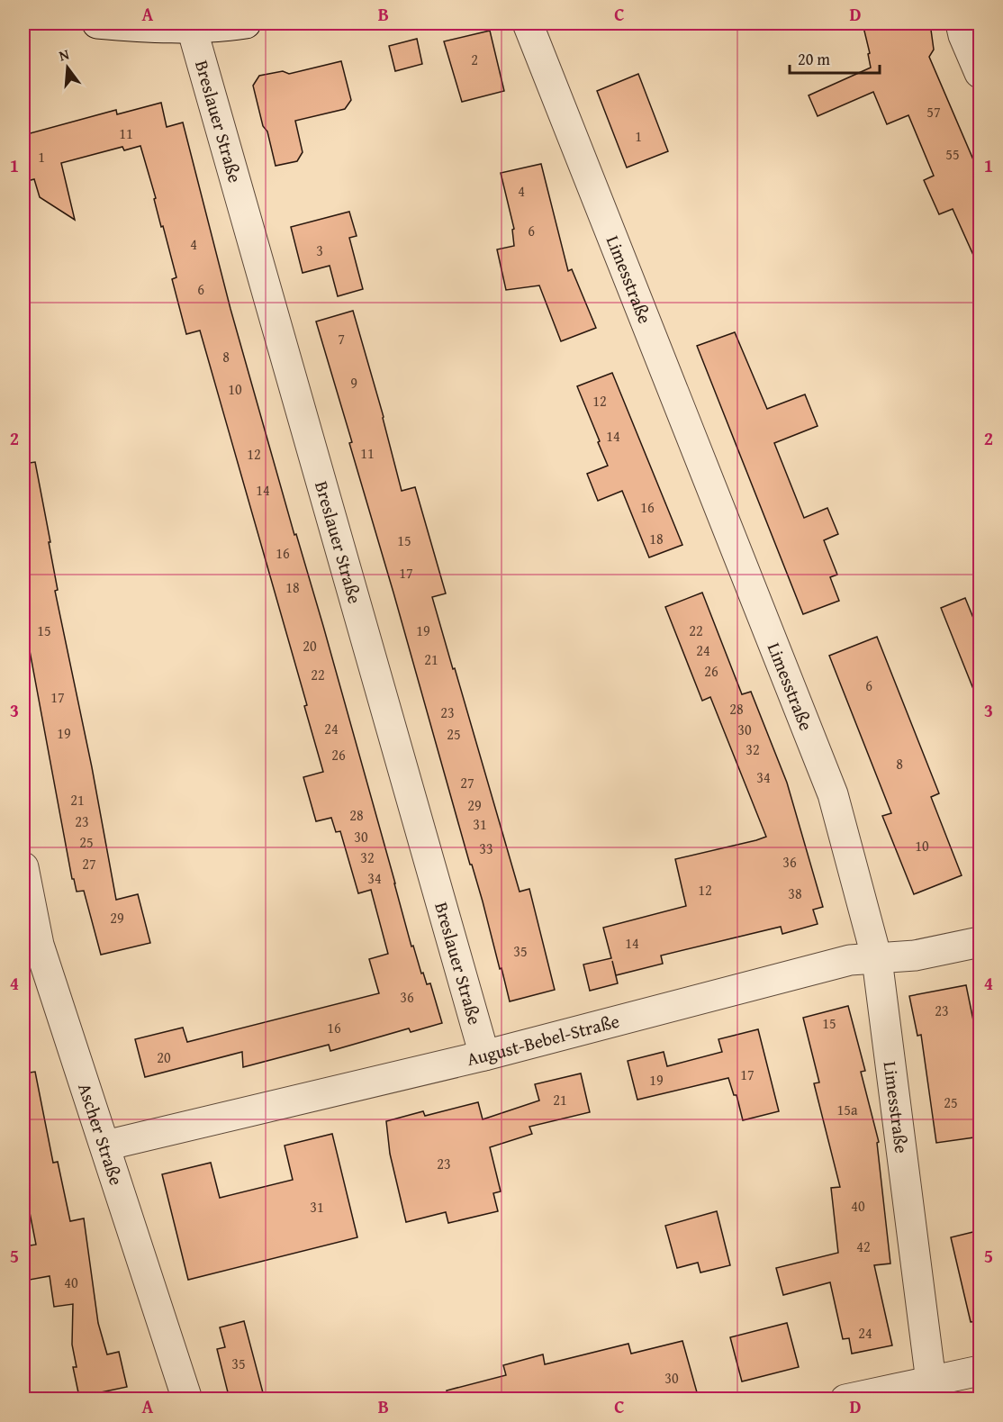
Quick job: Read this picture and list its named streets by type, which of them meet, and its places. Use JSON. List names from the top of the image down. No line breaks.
{"streets":{"street":["Breslauer Straße","Limesstraße","August-Bebel-Straße","Ascher Straße"]},"crossings":[["Breslauer Straße","August-Bebel-Straße"],["Limesstraße","August-Bebel-Straße"],["August-Bebel-Straße","Ascher Straße"]],"house_numbers":["2","57","11","1","55","1","4","6","4","3","6","7","8","9","10","12","14","11","12","14","16","18","15","16","17","18","15","19","22","20","24","21","26","22","6","17","28","23","24","30","19","25","32","26","8","34","27","21","29","28","23","31","30","25","10","33","32","36","27","34","12","38","29","14","35","36","23","15","16","20","17","19","21","25","15a","23","40","31","42","40","24","35","30"],"scale_bar":"20 m","north":"top","grid":{"columns":["A","B","C","D"],"rows":["1","2","3","4","5"]}}
